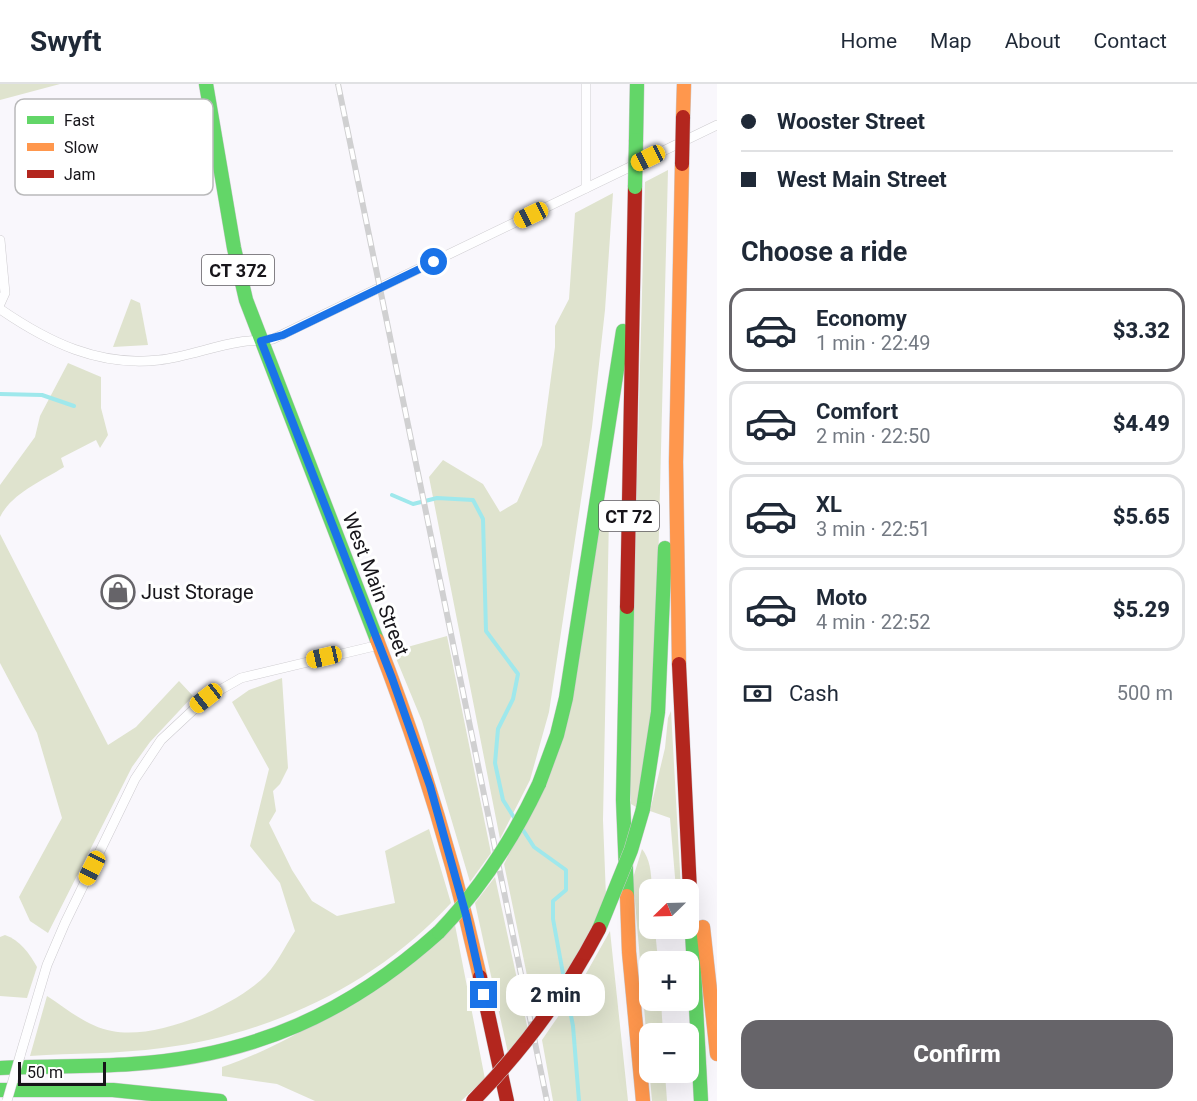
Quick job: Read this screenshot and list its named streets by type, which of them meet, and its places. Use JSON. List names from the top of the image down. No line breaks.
{"streets":{"main road":["CT 372","CT 72","West Main Street"]},"places":{"shop":["Just Storage"]},"legend":["Fast","Slow","Jam"],"scale_bar":"50 m","north":"bottom left","page":{"header":"Swyft","nav":["Home","Map","About","Contact"],"banner":["Wooster Street","West Main Street"],"heading":"Choose a ride","list":[{"name":"Economy","note":"1 min · 22:49","value":"$3.32"},{"name":"Comfort","note":"2 min · 22:50","value":"$4.49"},{"name":"XL","note":"3 min · 22:51","value":"$5.65"},{"name":"Moto","note":"4 min · 22:52","value":"$5.29"}],"pay":["Cash","500 m"],"map_buttons":["+","−"],"bubble":"2 min","buttons":"Confirm","scale":"50 m"}}
